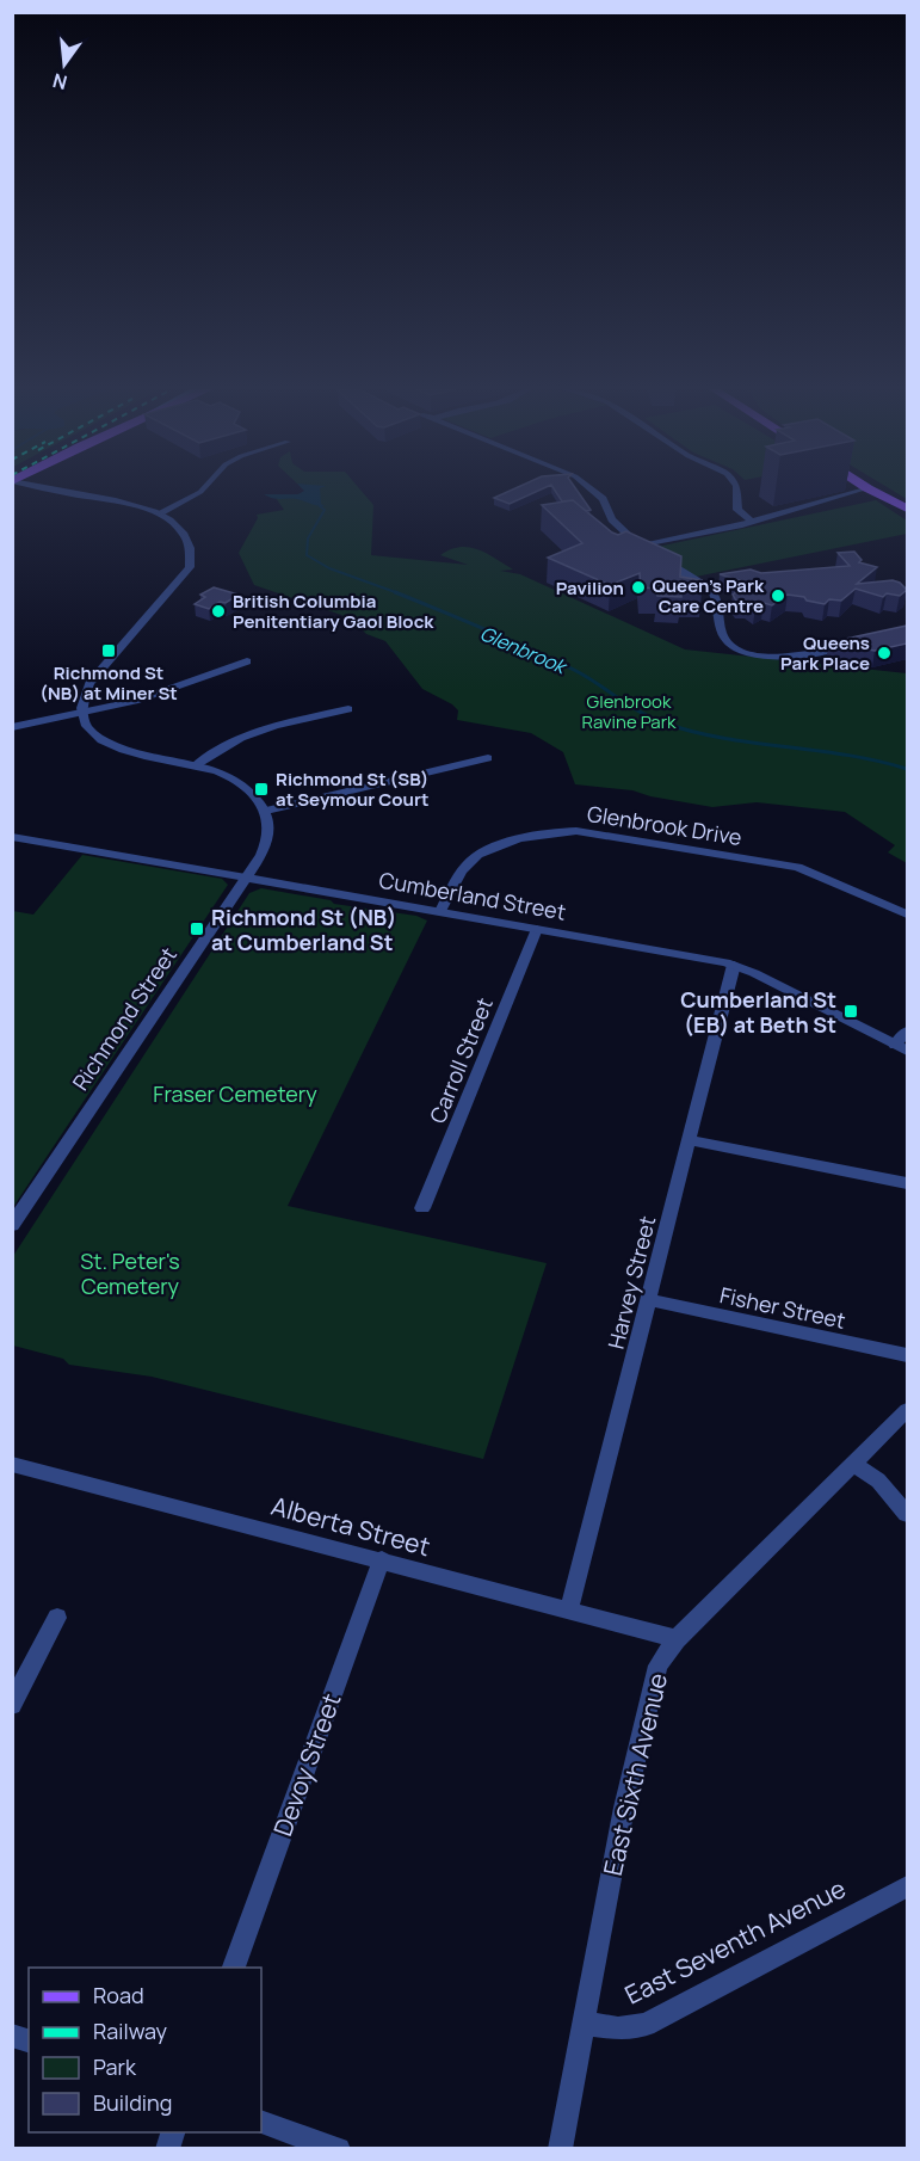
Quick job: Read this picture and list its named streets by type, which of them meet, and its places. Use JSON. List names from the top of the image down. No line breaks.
{"streets":{"street":["Glenbrook Drive","Cumberland Street","Richmond Street","Carroll Street","Harvey Street","Fisher Street","Alberta Street","Devoy Street","East Sixth Avenue","East Seventh Avenue"]},"crossings":[["Glenbrook Drive","Cumberland Street"],["Cumberland Street","Richmond Street"],["Cumberland Street","Carroll Street"],["Cumberland Street","Harvey Street"],["Harvey Street","Fisher Street"],["Harvey Street","Alberta Street"],["Alberta Street","Devoy Street"],["Alberta Street","East Sixth Avenue"],["East Sixth Avenue","East Seventh Avenue"]],"water":["Glenbrook"],"parks":["Glenbrook Ravine Park","Fraser Cemetery","St. Peter's Cemetery"],"places":{"other":["Pavilion","Queen's Park Care Centre","British Columbia Penitentiary Gaol Block","Queens Park Place"],"transit":["Richmond St (NB) at Miner St","Richmond St (SB) at Seymour Court","Richmond St (NB) at Cumberland St","Cumberland St (EB) at Beth St"]},"legend":["Road","Railway","Park","Building"],"north":"bottom"}
